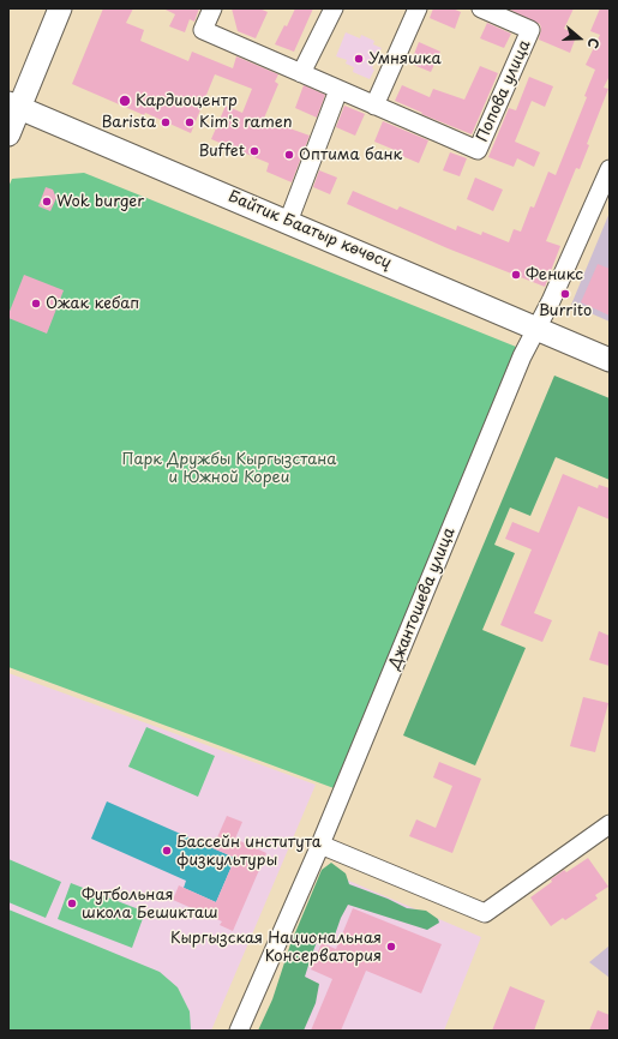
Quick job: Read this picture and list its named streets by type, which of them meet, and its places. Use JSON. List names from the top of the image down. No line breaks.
{"streets":{"main road":["Байтик Баатыр көчөсү"],"street":["Попова улица","Джантошева улица"]},"crossings":[["Байтик Баатыр көчөсү","Джантошева улица"]],"parks":["Парк Дружбы Кыргызстана и Южной Кореи"],"places":["Умняшка","Кардиоцентр","Barista","Kim's ramen","Buffet","Оптима банк","Wok burger","Феникс","Burrito","Ожак кебап","Бассейн института физкультуры","Футбольная школа Бешикташ","Кыргызская Национальная Консерватория"],"north":"right"}
